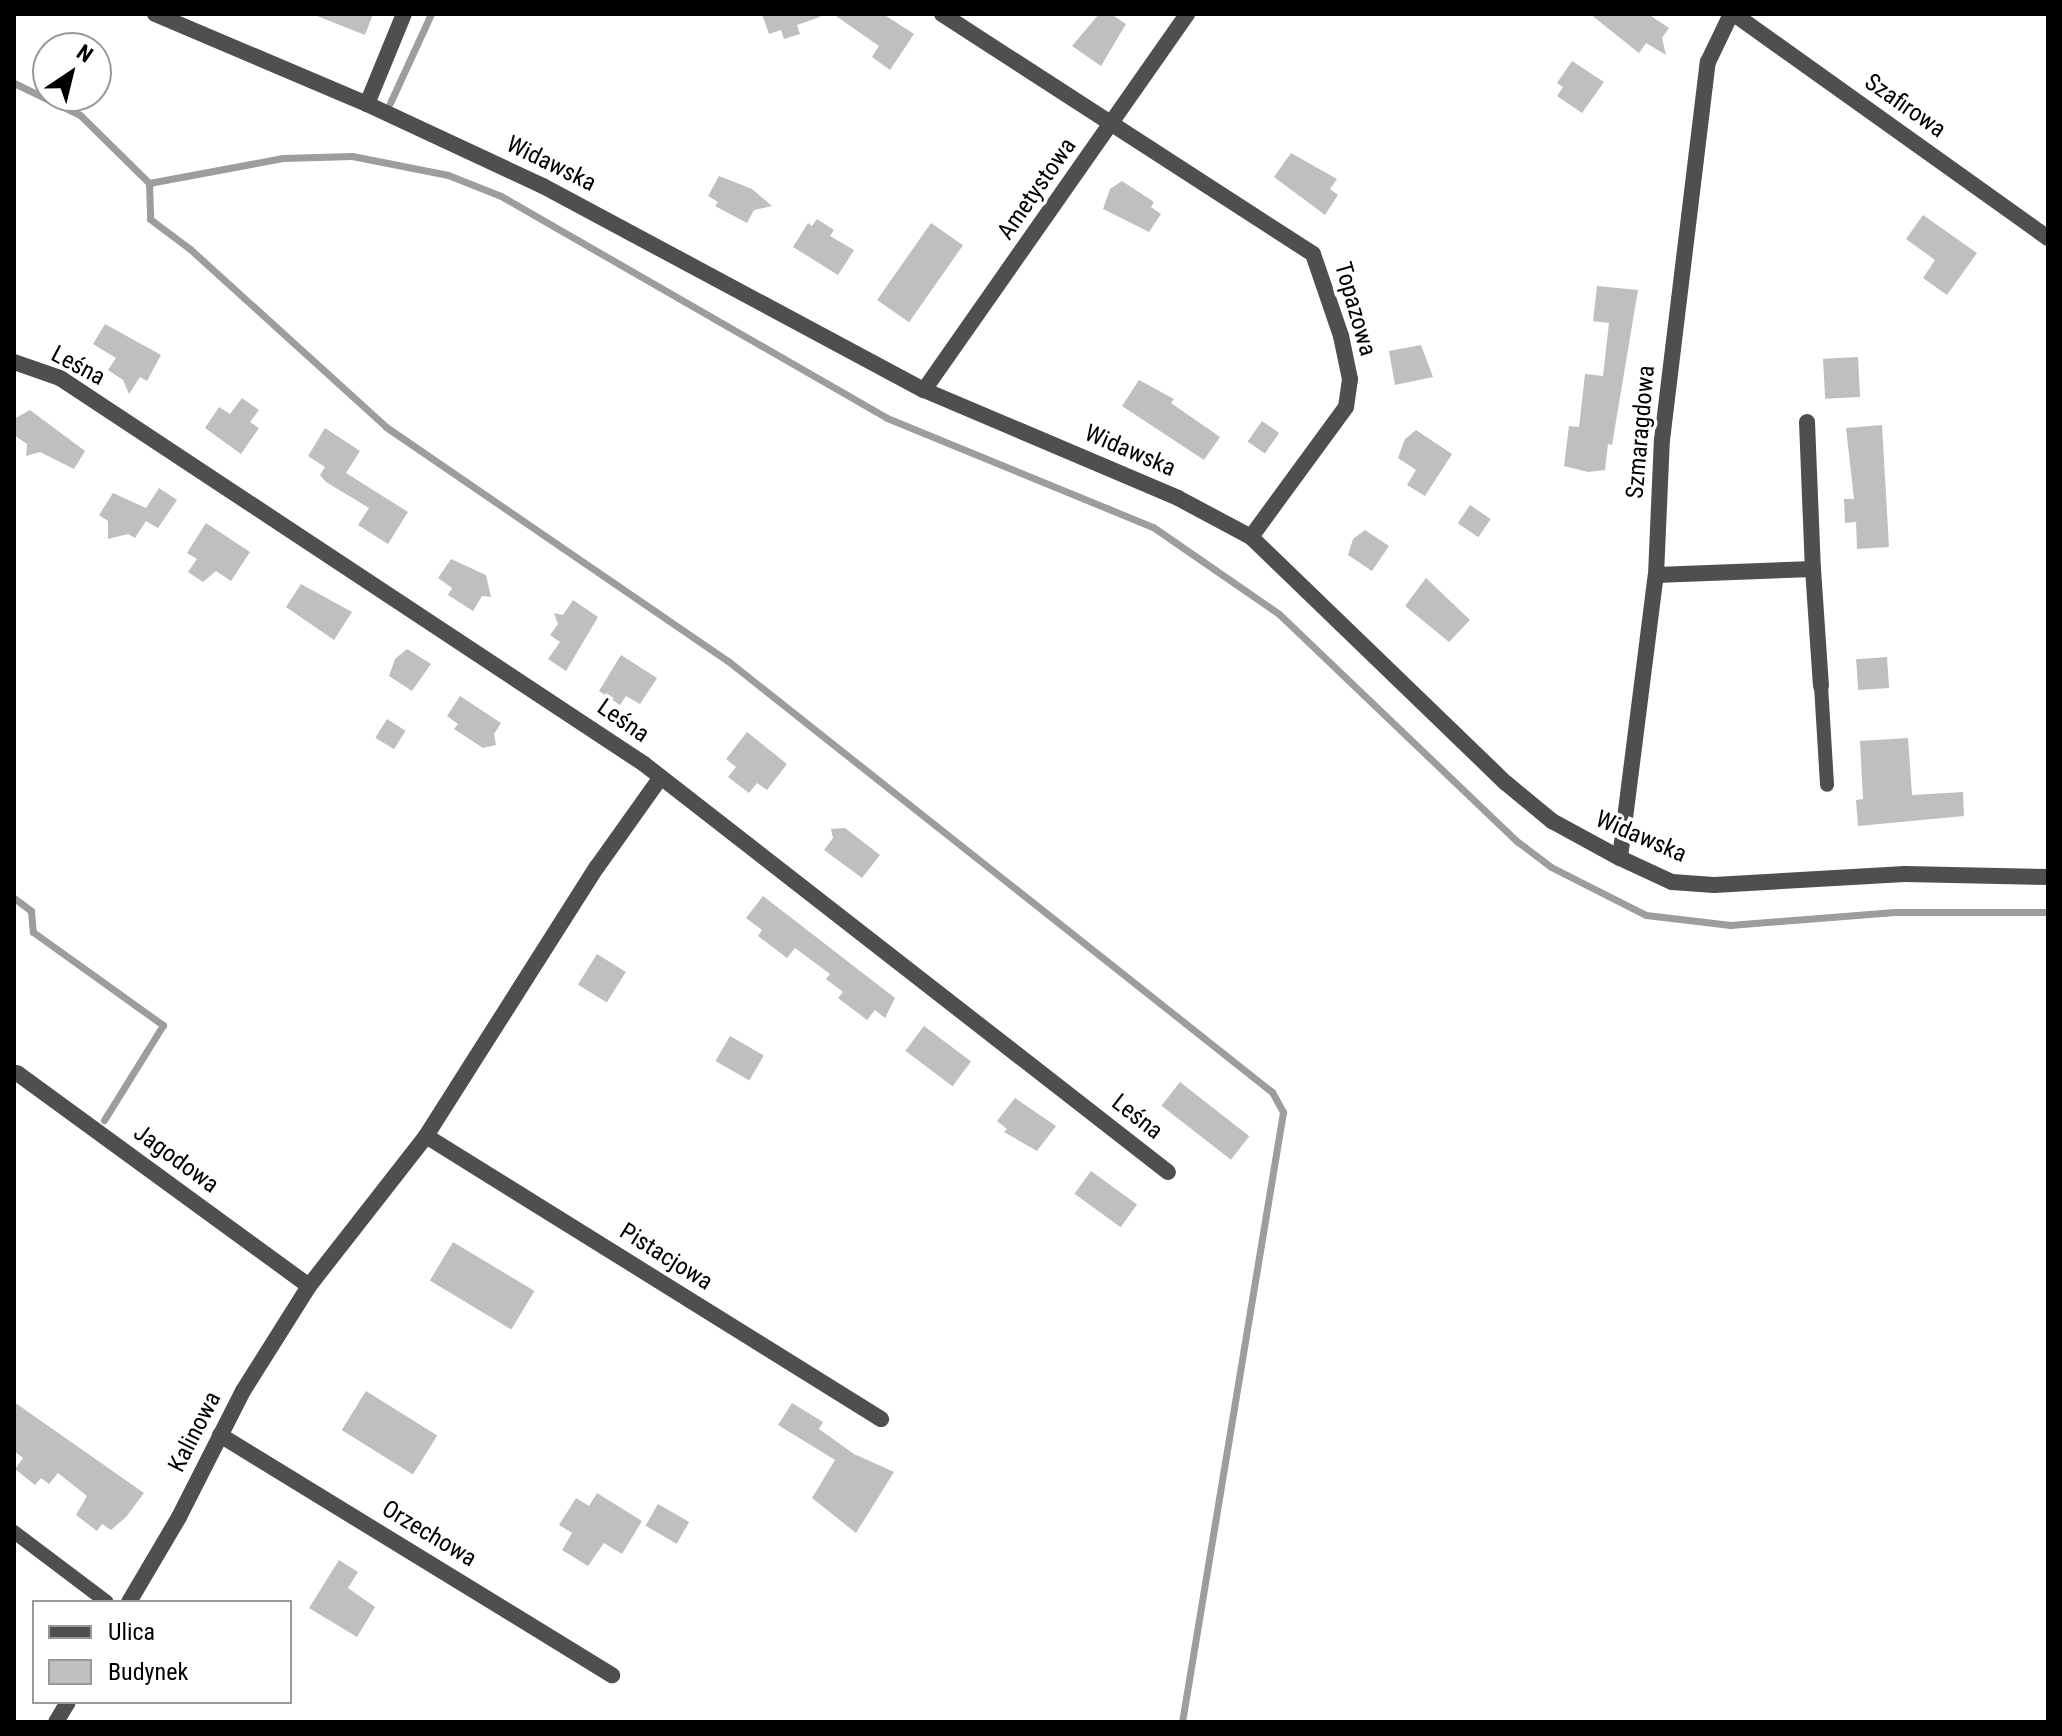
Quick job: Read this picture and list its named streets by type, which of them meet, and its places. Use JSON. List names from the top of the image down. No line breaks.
{"streets":{"street":["Szafirowa","Widawska","Ametystowa","Topazowa","Leśna","Szmaragdowa","Jagodowa","Pistacjowa","Kalinowa","Orzechowa"]},"crossings":[["Szafirowa","Szmaragdowa"],["Widawska","Ametystowa"],["Widawska","Topazowa"],["Widawska","Szmaragdowa"],["Ametystowa","Topazowa"],["Leśna","Kalinowa"],["Jagodowa","Kalinowa"],["Pistacjowa","Kalinowa"],["Kalinowa","Orzechowa"]],"legend":["Ulica","Budynek"],"north":"top right"}
